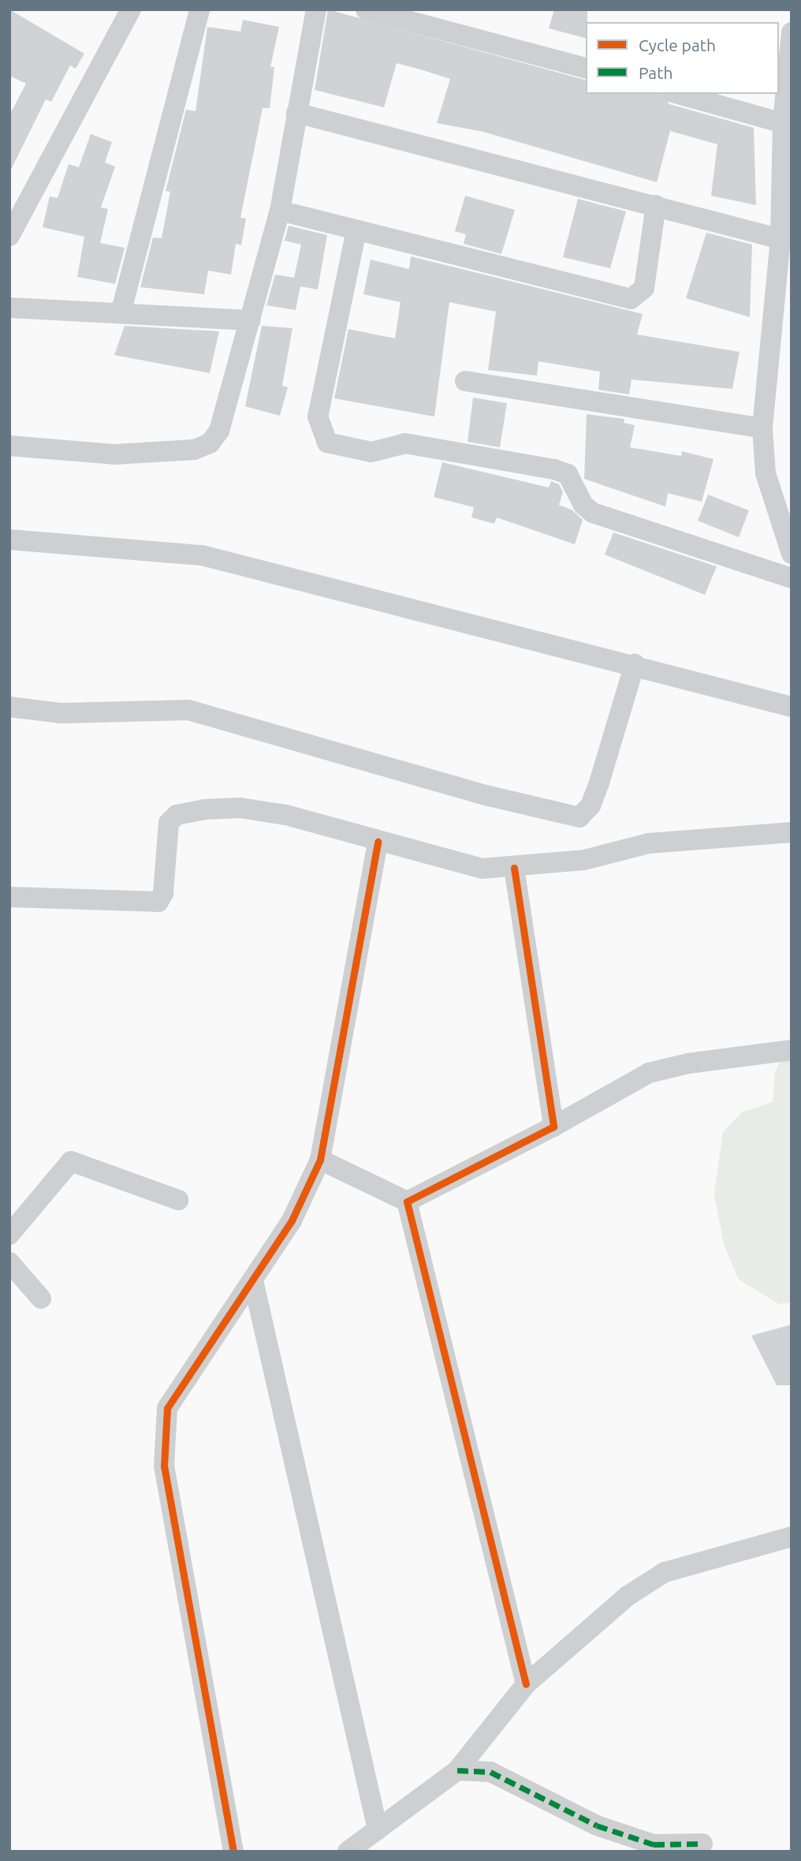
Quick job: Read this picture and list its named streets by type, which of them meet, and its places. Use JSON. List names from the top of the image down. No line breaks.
{"legend":["Cycle path","Path"]}
